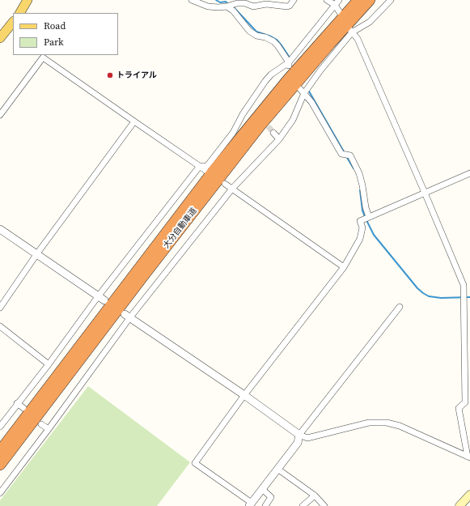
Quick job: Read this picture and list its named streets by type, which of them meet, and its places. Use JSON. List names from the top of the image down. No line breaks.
{"streets":{"highway":["大分自動車道"]},"places":["トライアル"],"legend":["Road","Park"]}
